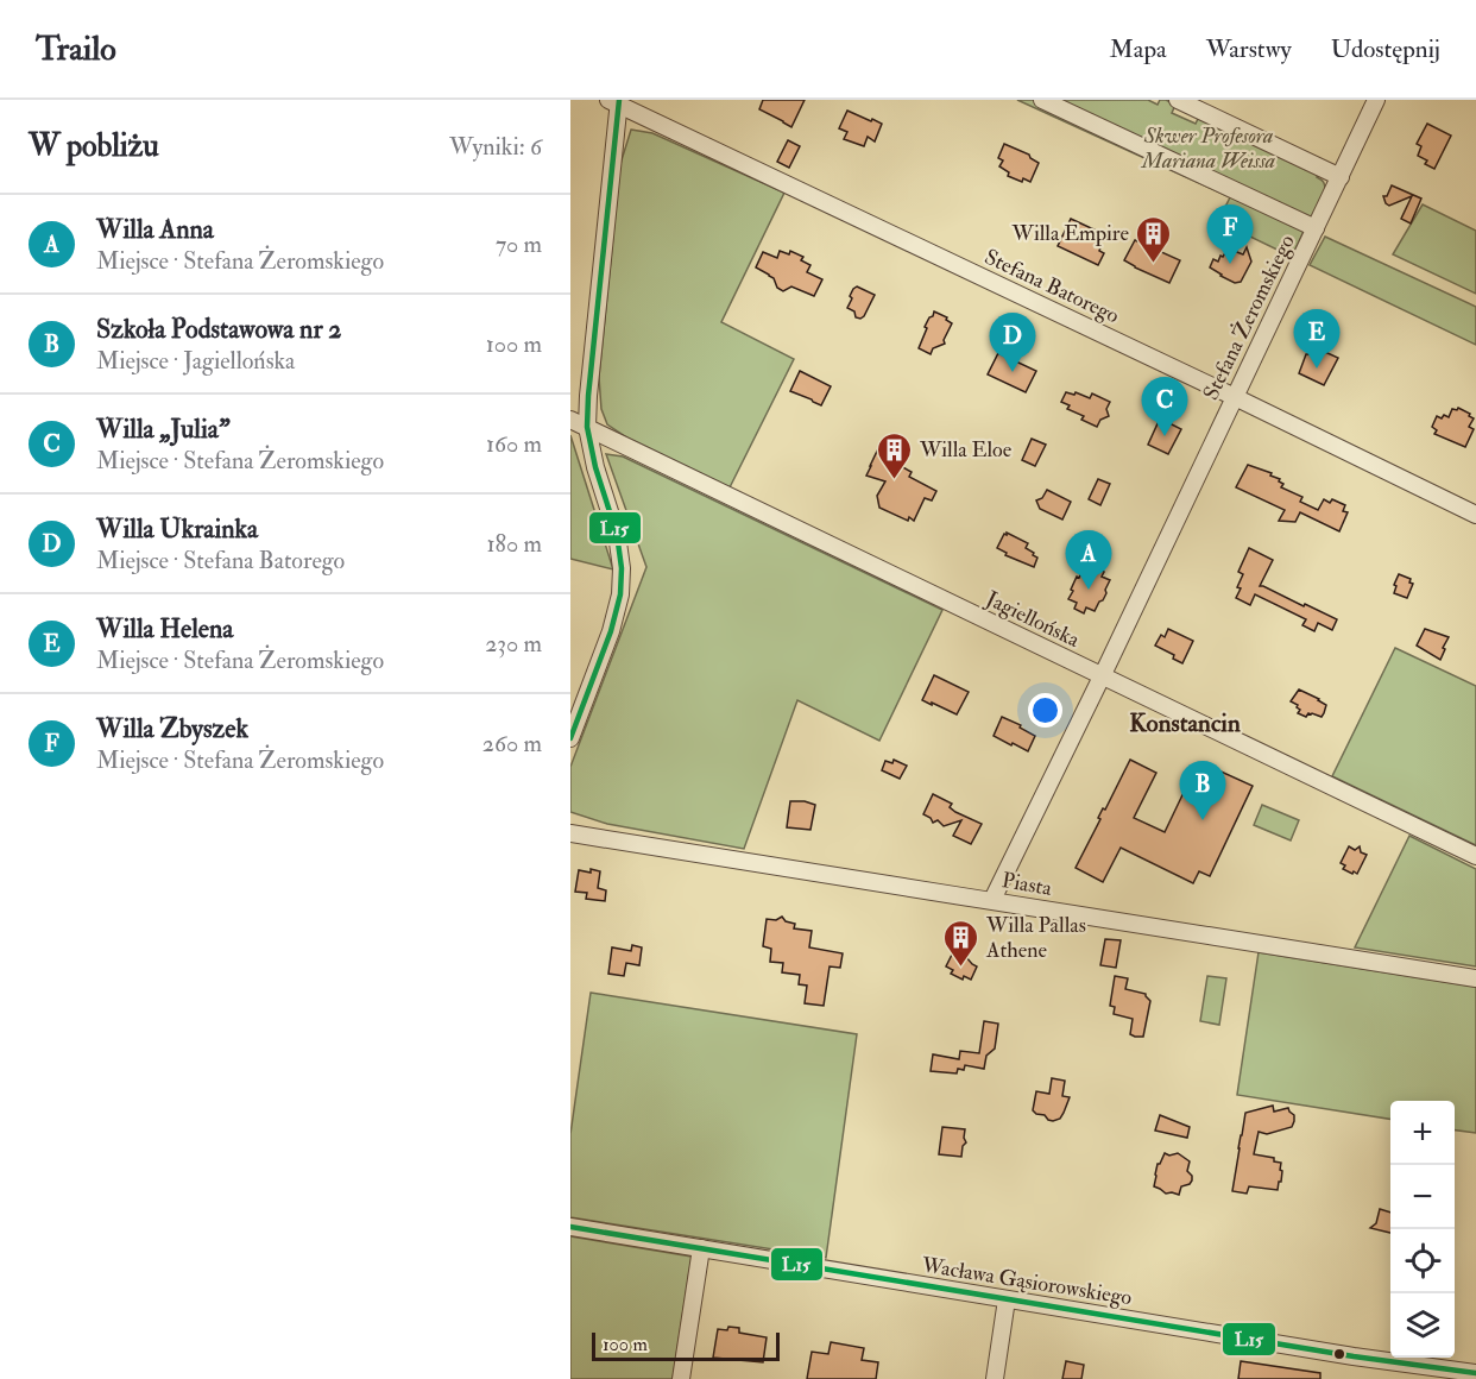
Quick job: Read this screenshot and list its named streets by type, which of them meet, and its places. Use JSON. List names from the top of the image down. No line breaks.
{"streets":{"street":["Stefana Batorego","Stefana Żeromskiego","Jagiellońska","Piasta","Wacława Gąsiorowskiego"]},"crossings":[["Stefana Batorego","Stefana Żeromskiego"],["Stefana Żeromskiego","Jagiellońska"],["Stefana Żeromskiego","Piasta"]],"districts":["Konstancin"],"parks":["Skwer Profesora Mariana Weissa"],"places":{"building":["Willa Empire","Willa Eloe","Willa Pallas Athene"]},"lines":["transit line L15"],"scale_bar":"100 m","page":{"header":"Trailo","nav":["Mapa","Warstwy","Udostępnij"],"heading":["W pobliżu","Wyniki: 6"],"list":[{"mark":"A","name":"Willa Anna","note":"Miejsce · Stefana Żeromskiego","value":"70 m"},{"mark":"B","name":"Szkoła Podstawowa nr 2","note":"Miejsce · Jagiellońska","value":"100 m"},{"mark":"C","name":"Willa „Julia”","note":"Miejsce · Stefana Żeromskiego","value":"160 m"},{"mark":"D","name":"Willa Ukrainka","note":"Miejsce · Stefana Batorego","value":"180 m"},{"mark":"E","name":"Willa Helena","note":"Miejsce · Stefana Żeromskiego","value":"230 m"},{"mark":"F","name":"Willa Zbyszek","note":"Miejsce · Stefana Żeromskiego","value":"260 m"}],"pins":["F","E","D","C","A","B"],"map_buttons":["+","−"],"scale":"100 m"}}
